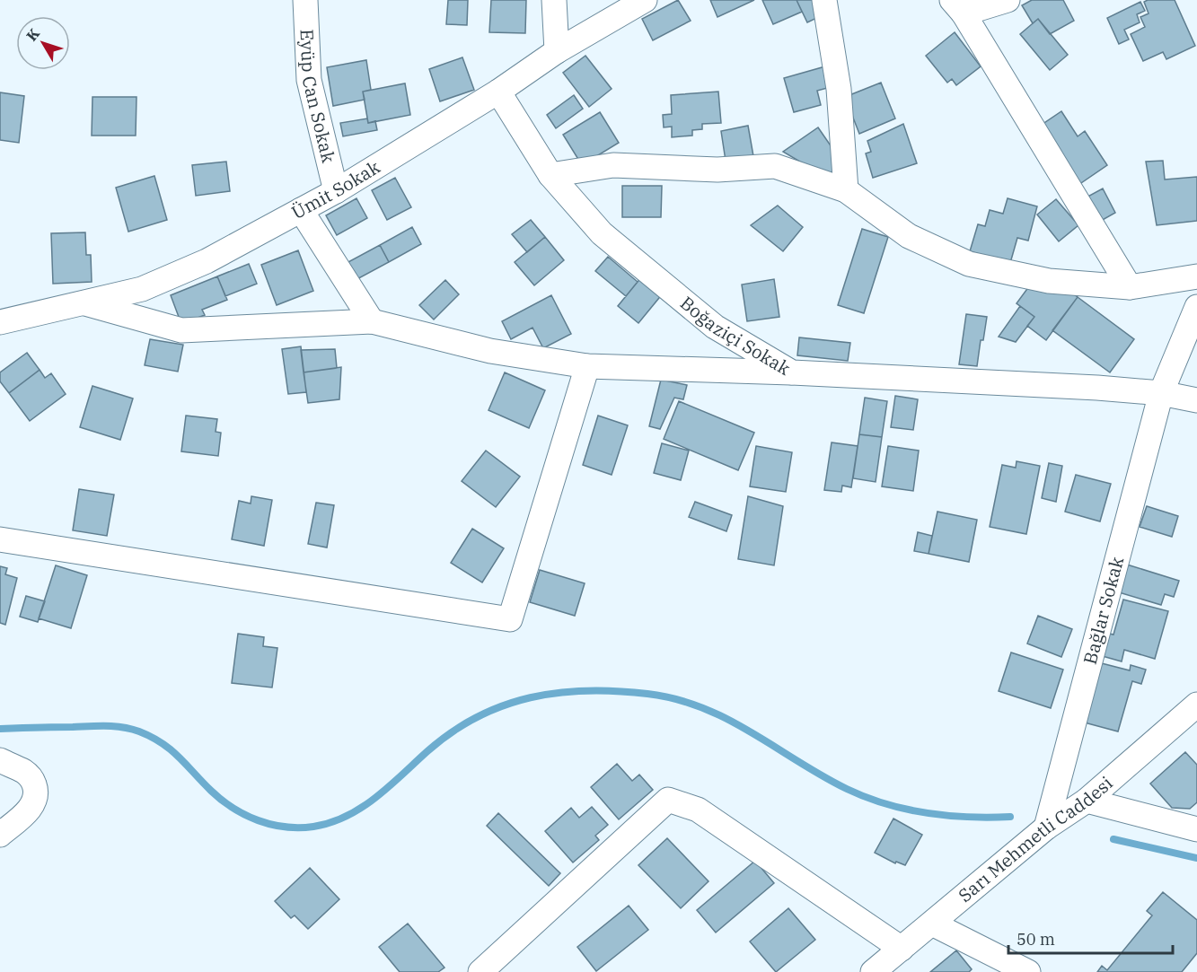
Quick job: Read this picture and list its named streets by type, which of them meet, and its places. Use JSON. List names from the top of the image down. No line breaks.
{"streets":{"street":["Eyüp Can Sokak","Ümit Sokak","Boğaziçi Sokak","Bağlar Sokak","Sarı Mehmetli Caddesi"]},"crossings":[["Eyüp Can Sokak","Ümit Sokak"],["Ümit Sokak","Boğaziçi Sokak"],["Boğaziçi Sokak","Bağlar Sokak"],["Bağlar Sokak","Sarı Mehmetli Caddesi"]],"scale_bar":"50 m","north":"top left"}
